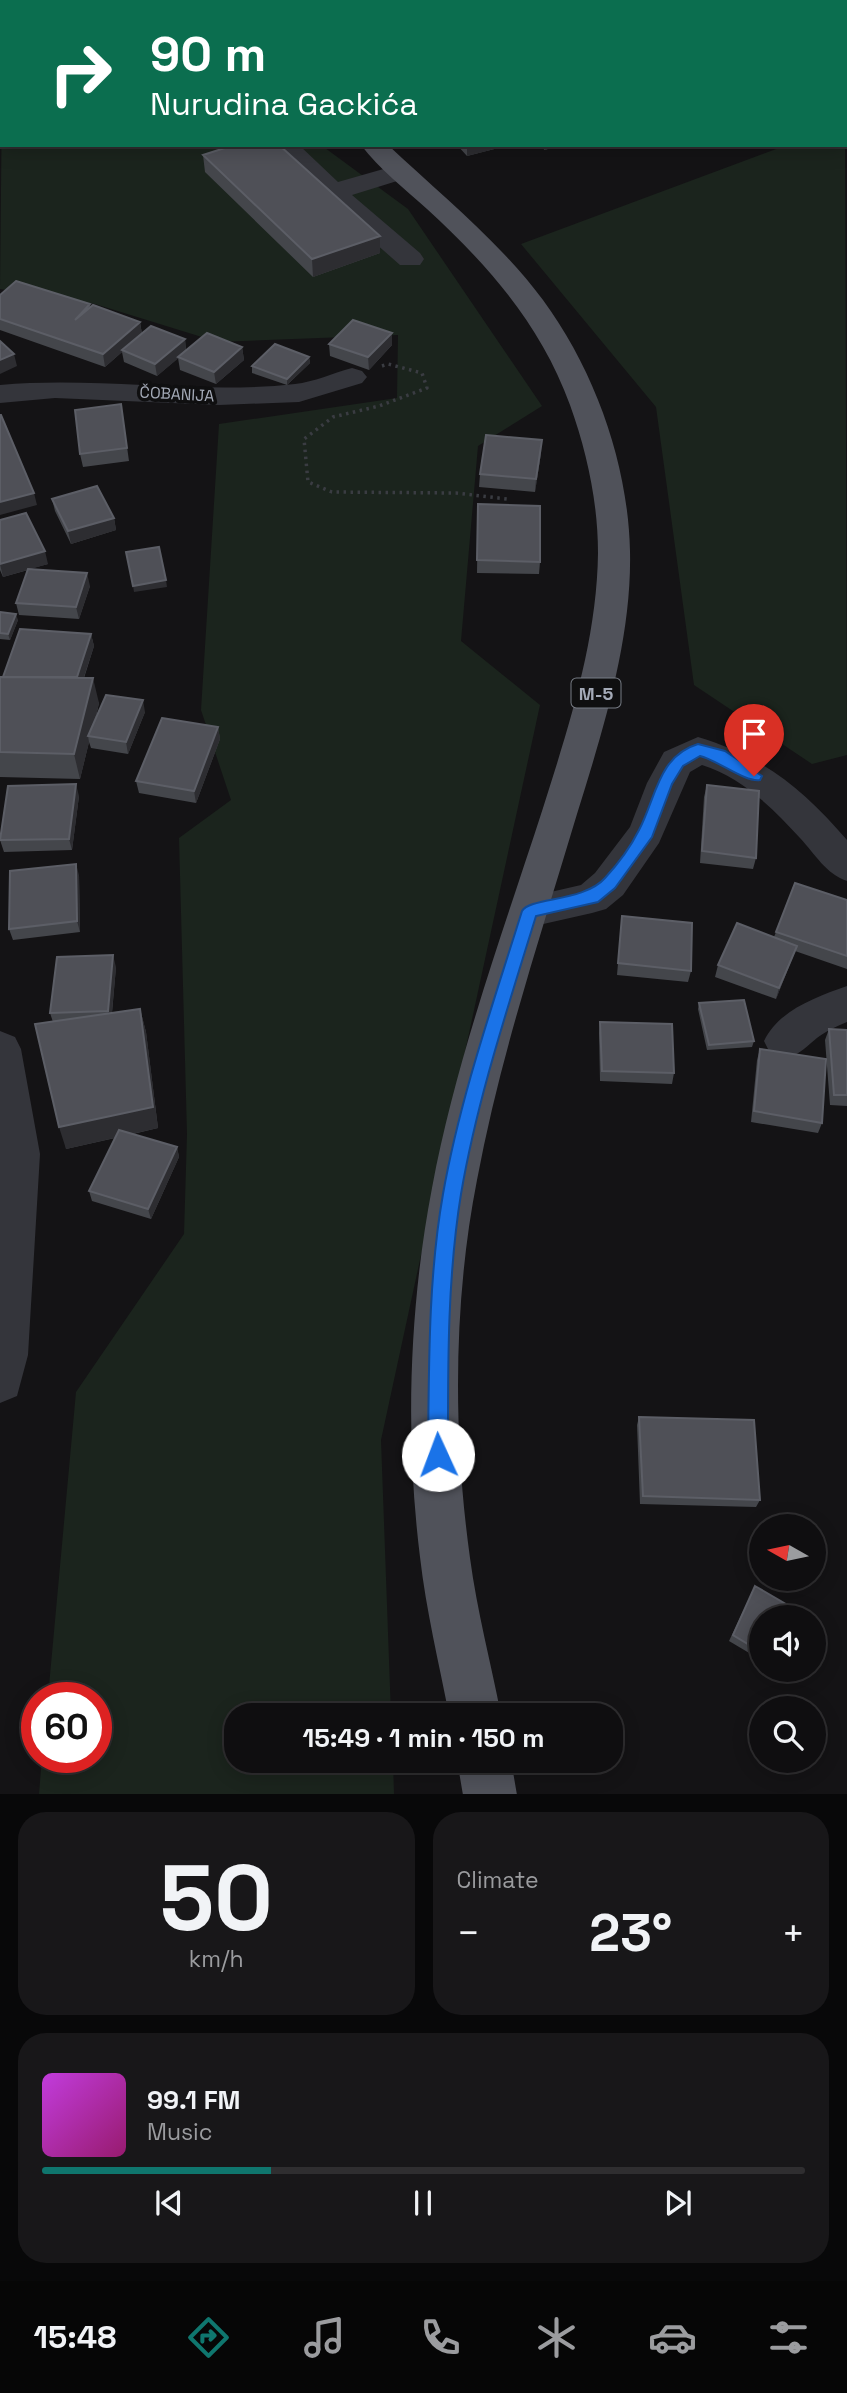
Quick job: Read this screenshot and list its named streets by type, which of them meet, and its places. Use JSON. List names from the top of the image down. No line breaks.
{"streets":{"main road":["M-5"],"street":["ČOBANIJA"]},"north":"left","page":{"turn":["90 m","Nurudina Gackića"],"limit":"60","trip":"15:49 · 1 min · 150 m","tile":[["50","km/h"],"Climate"],"heat":["−","23°","+"],"song":["99.1 FM","Music"],"tabs":"15:48"}}
